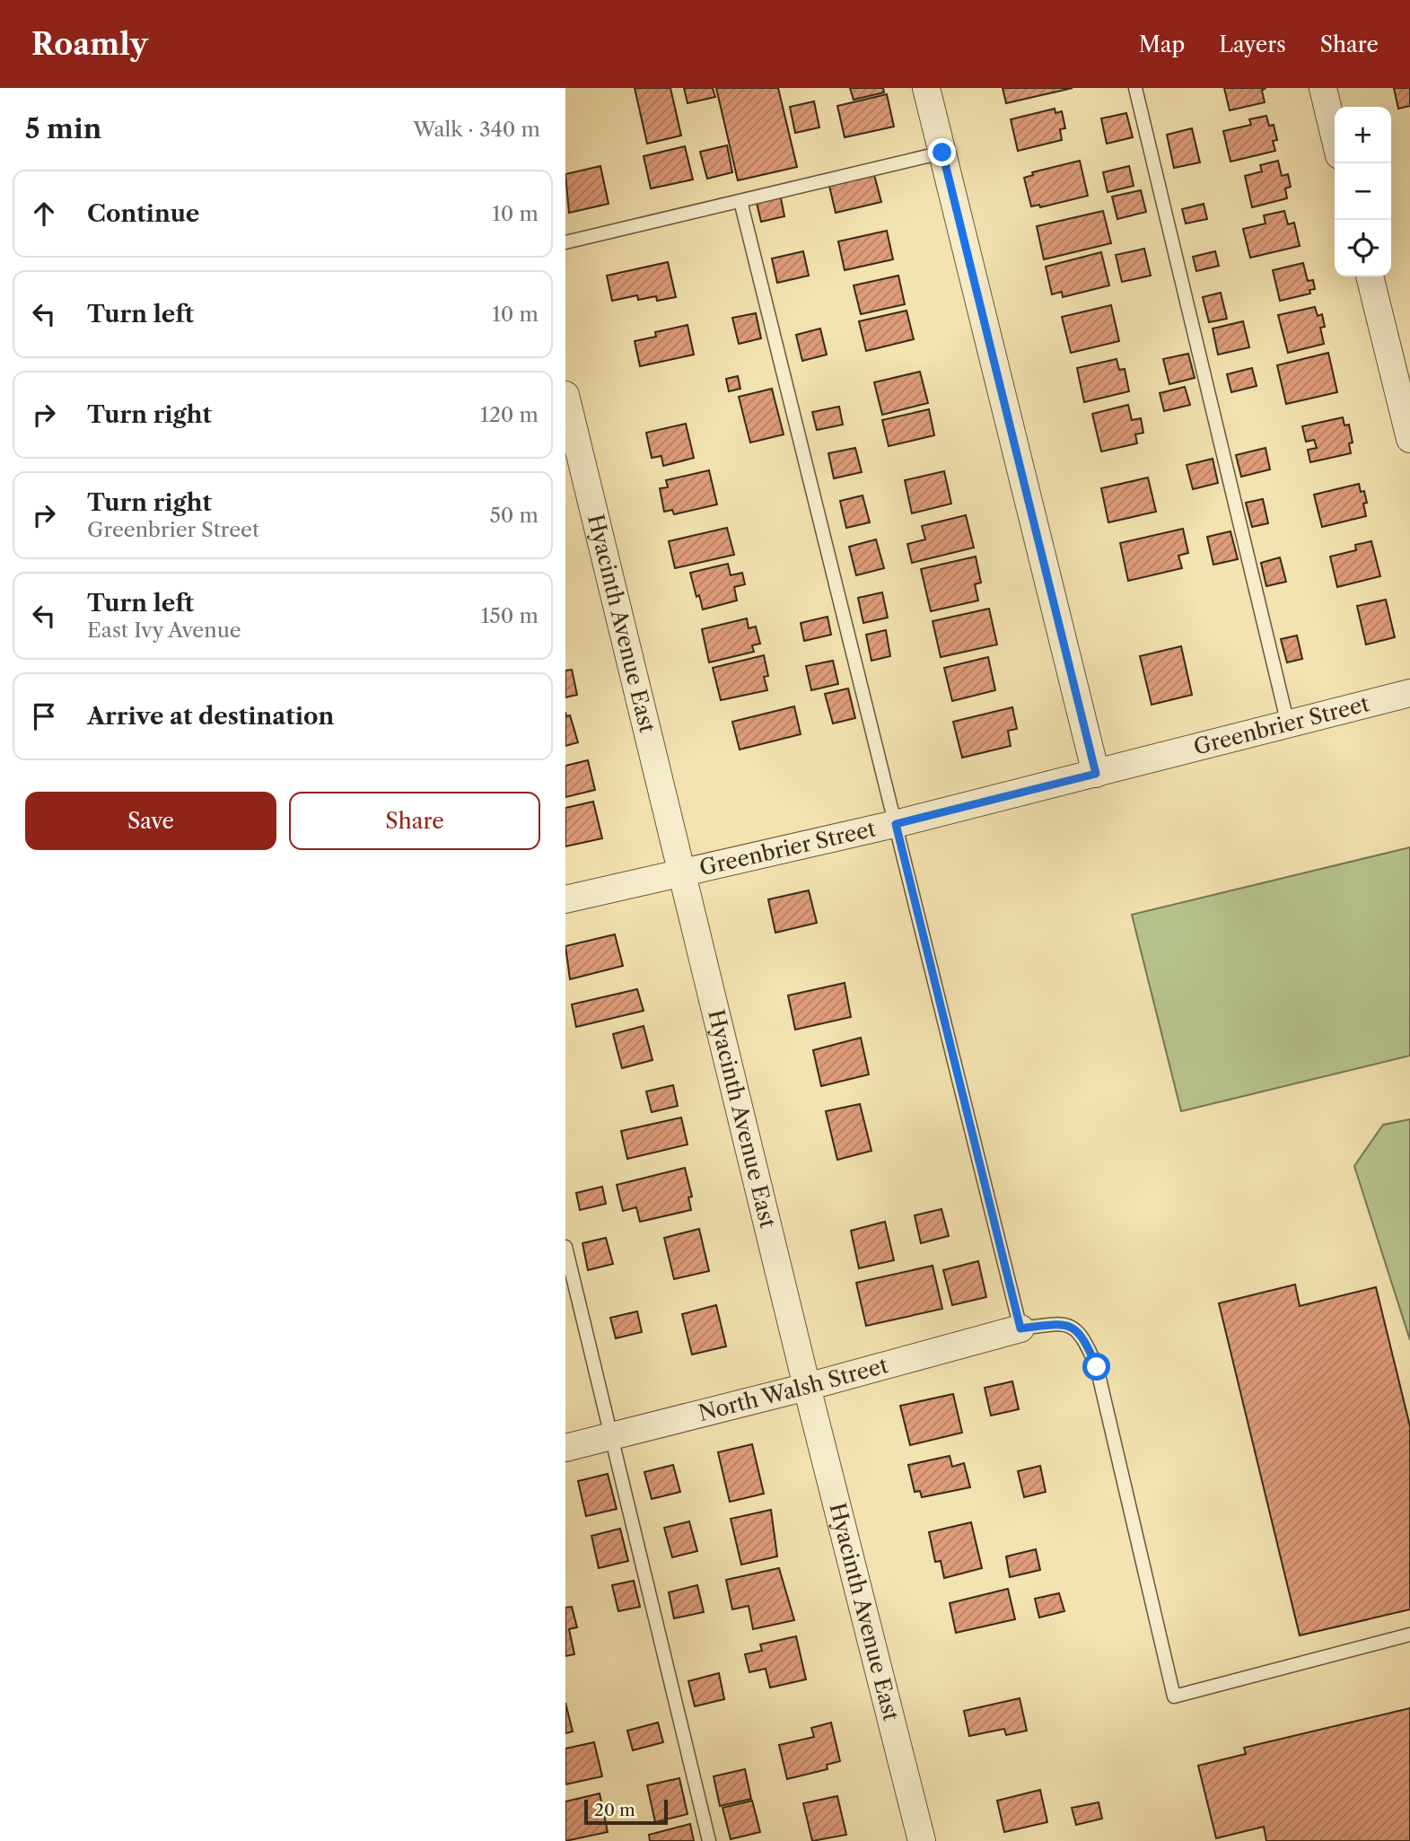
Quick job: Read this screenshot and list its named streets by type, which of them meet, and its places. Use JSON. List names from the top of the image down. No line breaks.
{"streets":{"street":["Hyacinth Avenue East","Greenbrier Street","North Walsh Street"]},"crossings":[["Hyacinth Avenue East","Greenbrier Street"],["Hyacinth Avenue East","North Walsh Street"]],"scale_bar":"20 m","page":{"header":"Roamly","nav":["Map","Layers","Share"],"heading":["5 min","Walk · 340 m"],"map_buttons":["+","−"],"list":[["Continue","10 m"],["Turn left","10 m"],["Turn right","120 m"],["Turn right","Greenbrier Street","50 m"],["Turn left","East Ivy Avenue","150 m"],"Arrive at destination"],"buttons":["Save","Share"],"scale":"20 m"}}
